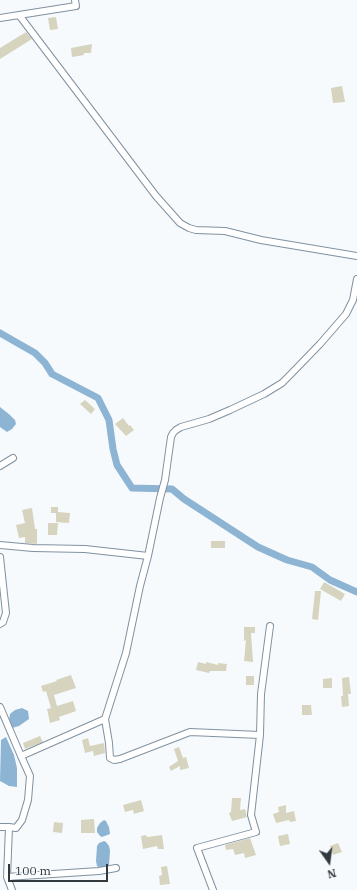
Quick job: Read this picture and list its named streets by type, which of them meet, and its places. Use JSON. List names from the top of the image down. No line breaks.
{"scale_bar":"100 m","north":"bottom"}
